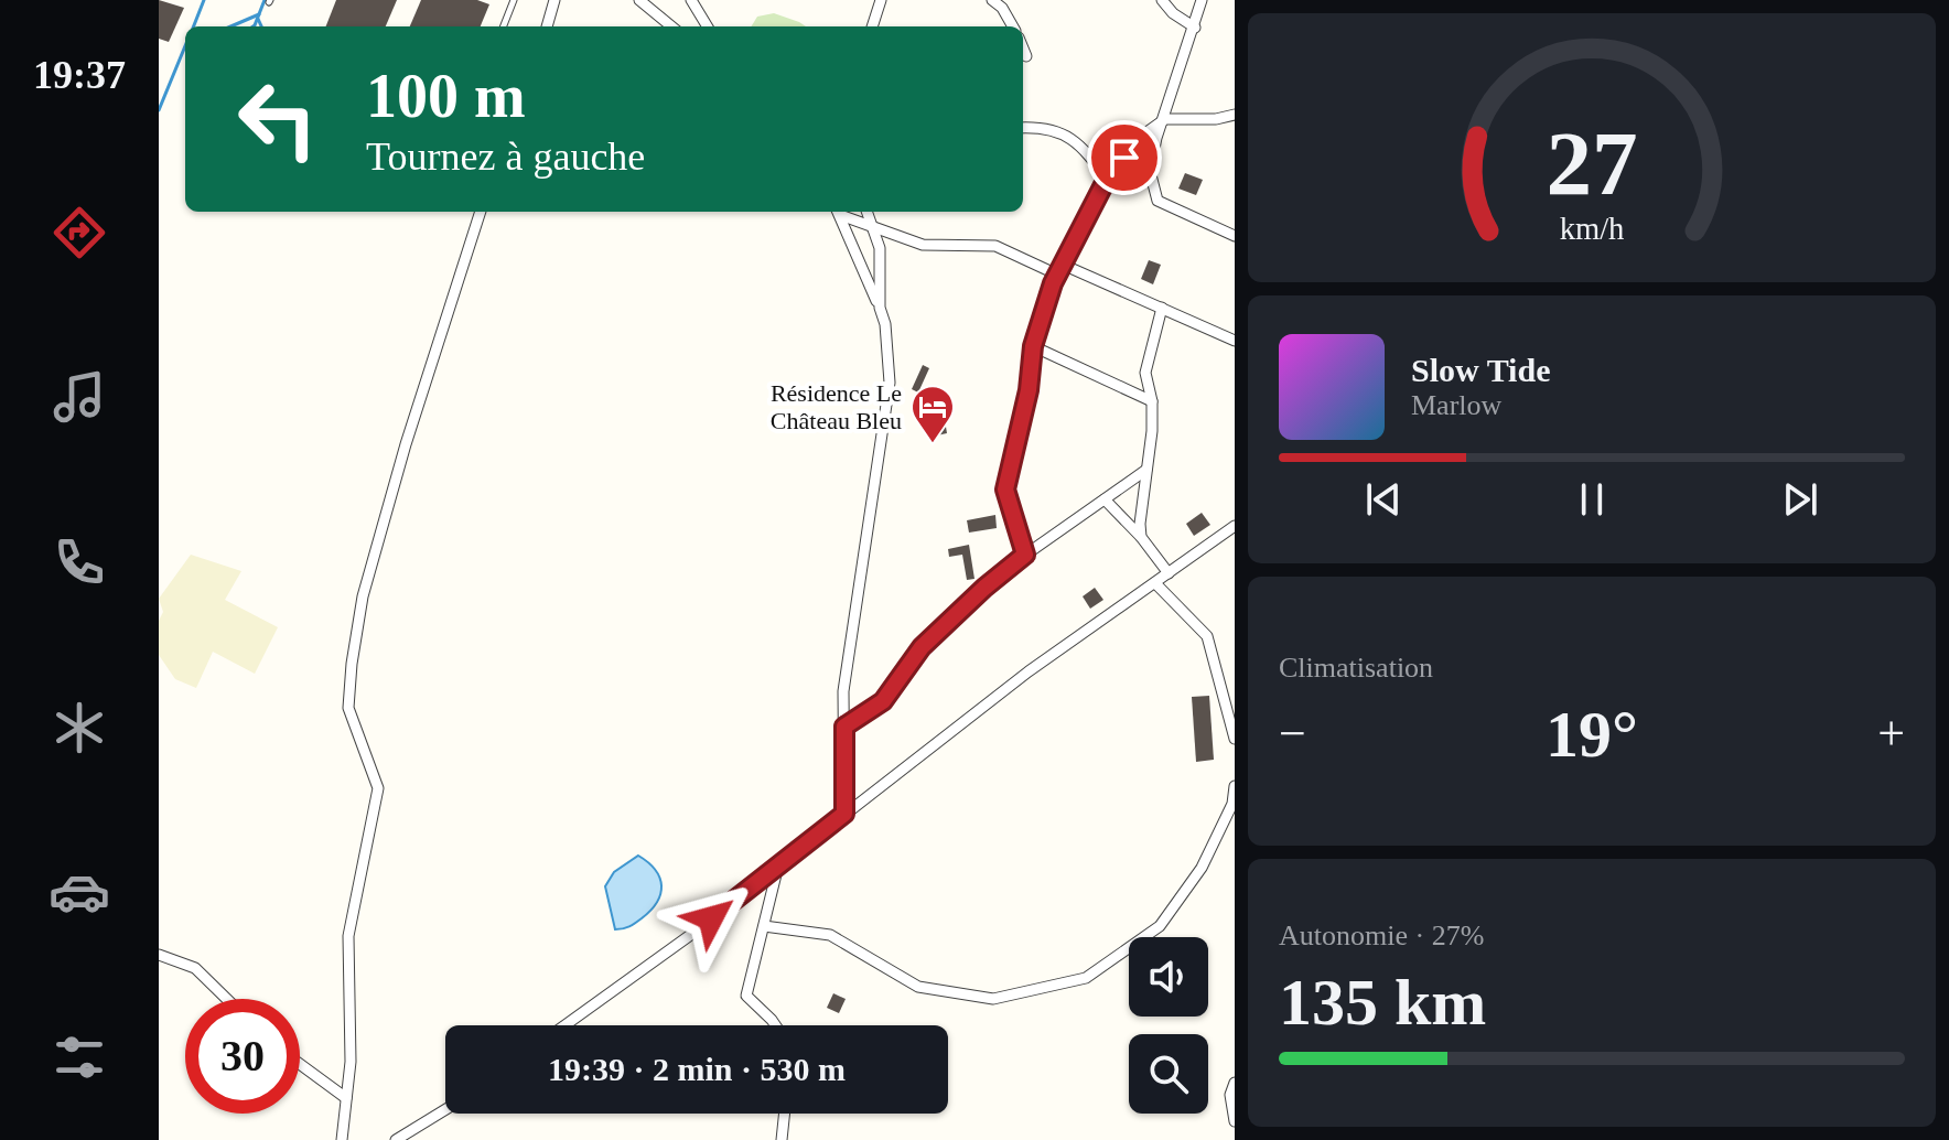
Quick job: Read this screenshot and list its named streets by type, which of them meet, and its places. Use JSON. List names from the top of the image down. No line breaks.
{"places":{"hotel":["Résidence Le Château Bleu"]},"page":{"tabs":"19:37","turn":["100 m","Tournez à gauche"],"song":["Slow Tide","Marlow"],"tile":["Climatisation",["Autonomie · 27%","135 km"]],"heat":["−","19°","+"],"limit":"30","trip":"19:39 · 2 min · 530 m","gauge":["27","km/h"]}}
